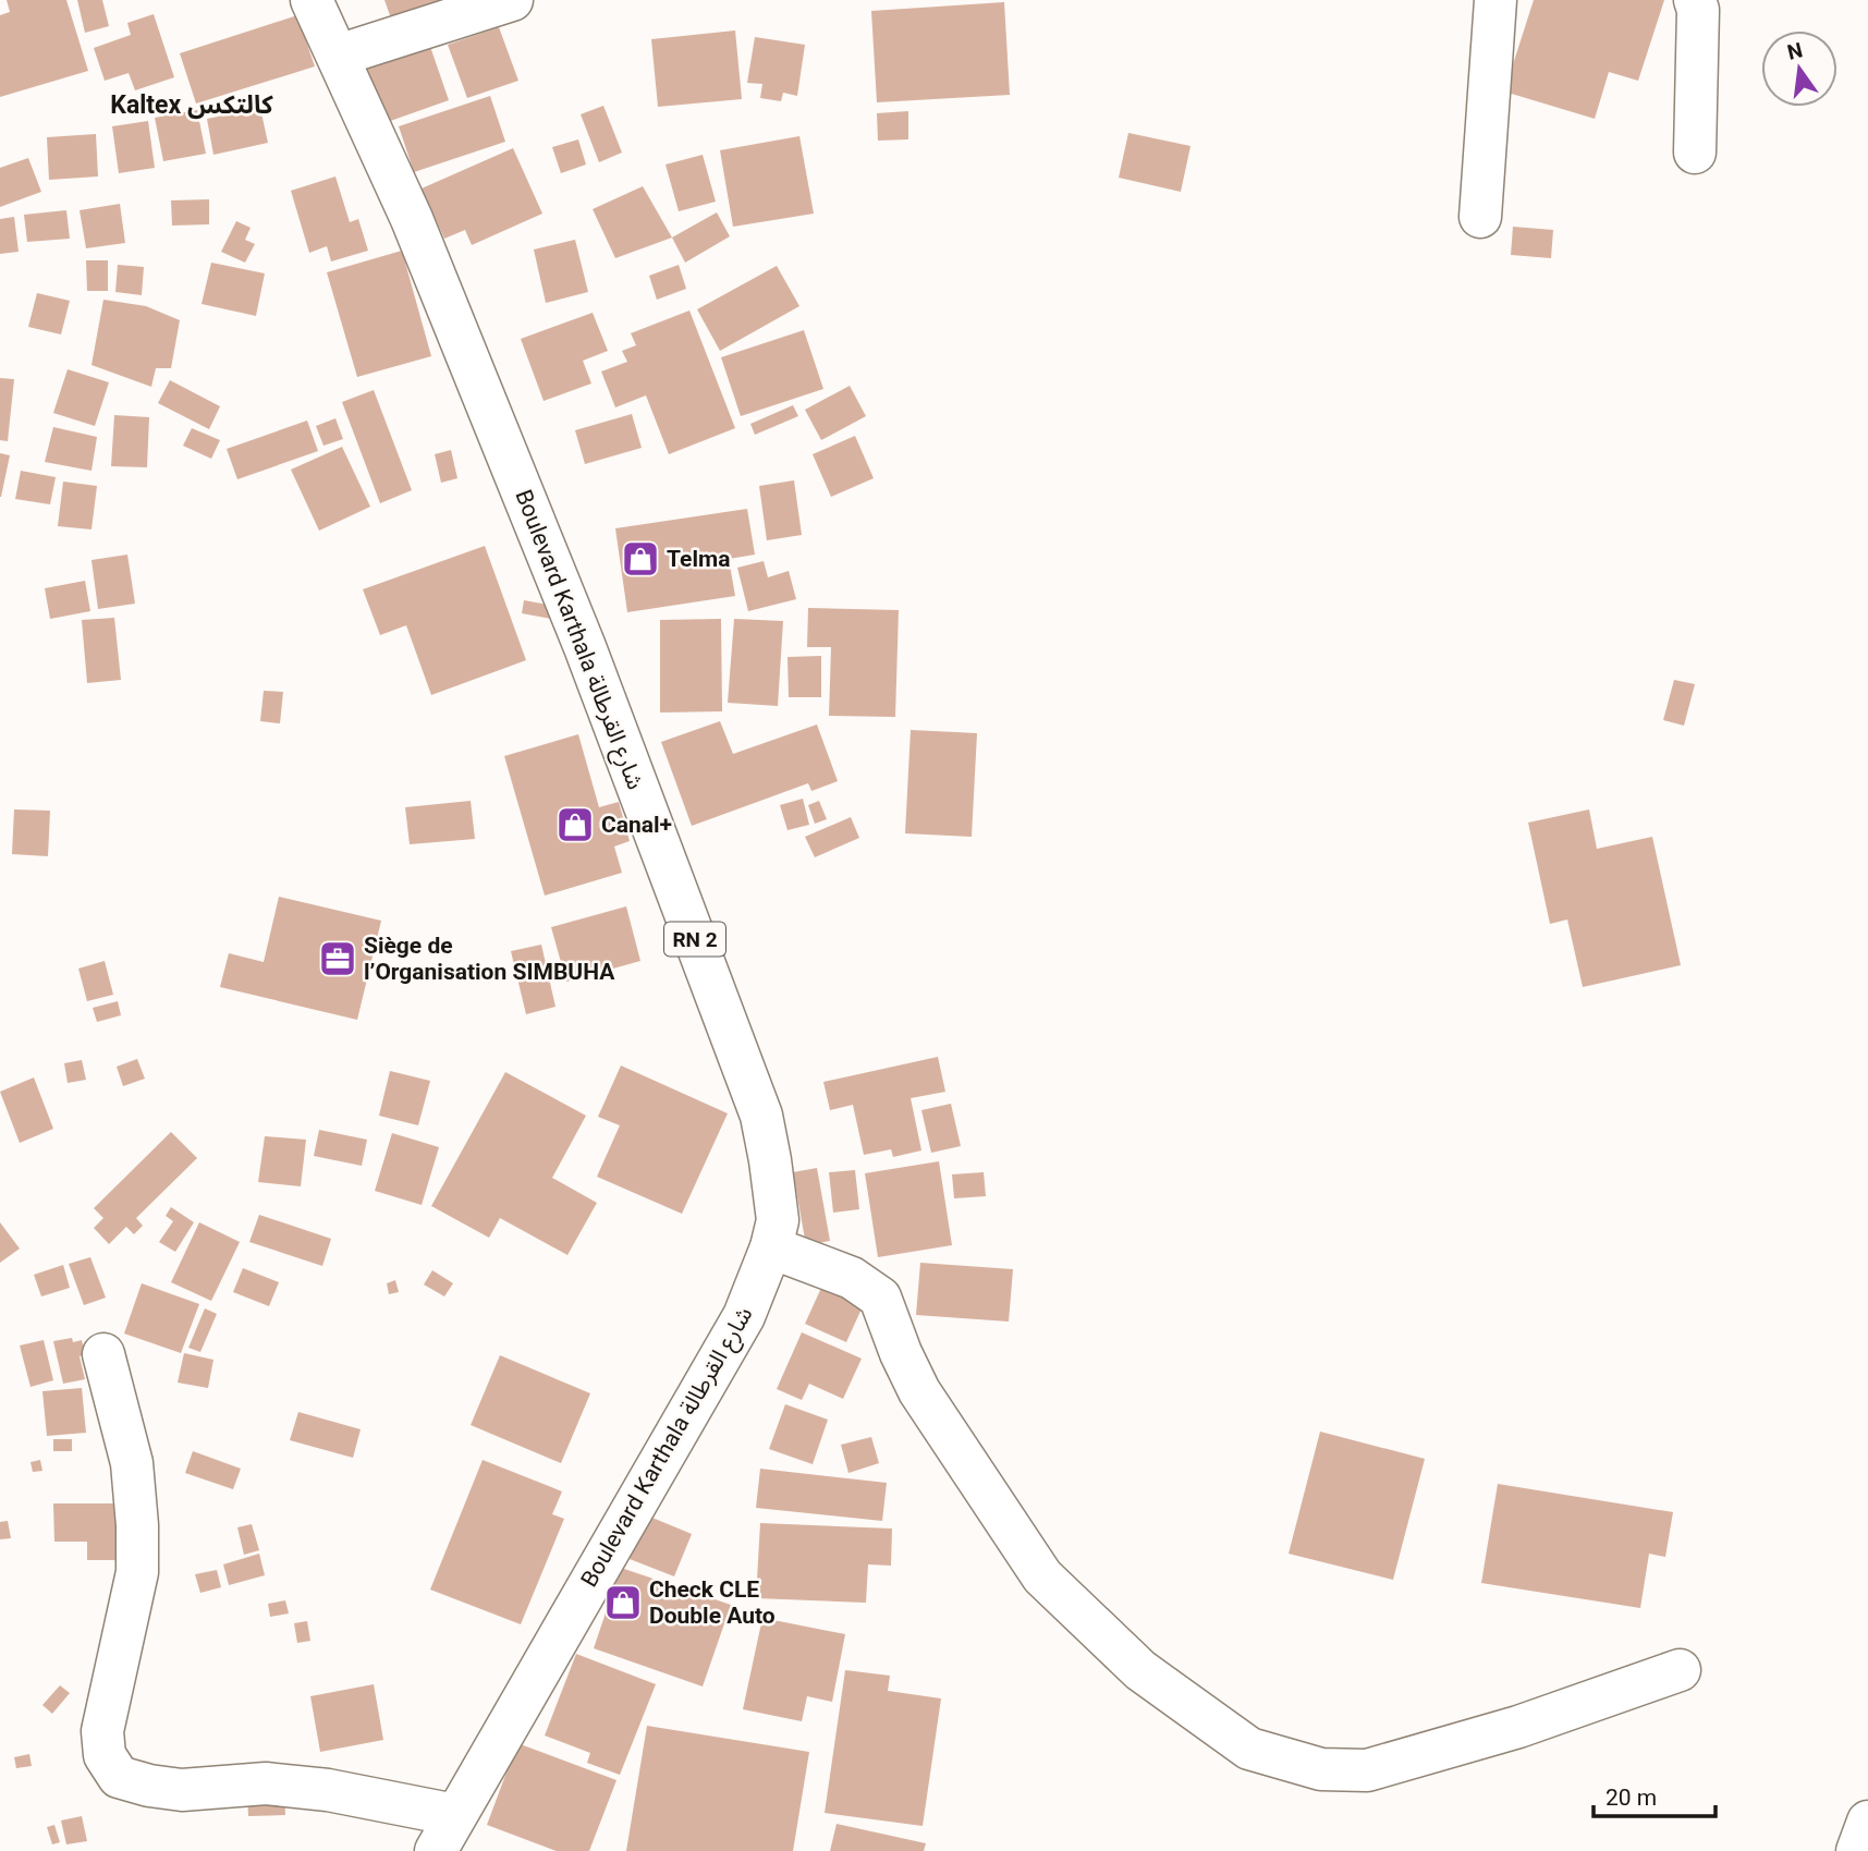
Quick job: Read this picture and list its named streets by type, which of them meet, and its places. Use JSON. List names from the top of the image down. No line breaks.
{"streets":{"street":["Boulevard Karthala شارع القرطالة","RN 2"]},"districts":["Kaltex كالتكس"],"places":{"shop":["Telma","Canal+","Check CLE Double Auto"],"office":["Siège de l’Organisation SIMBUHA"]},"scale_bar":"20 m","north":"top"}
